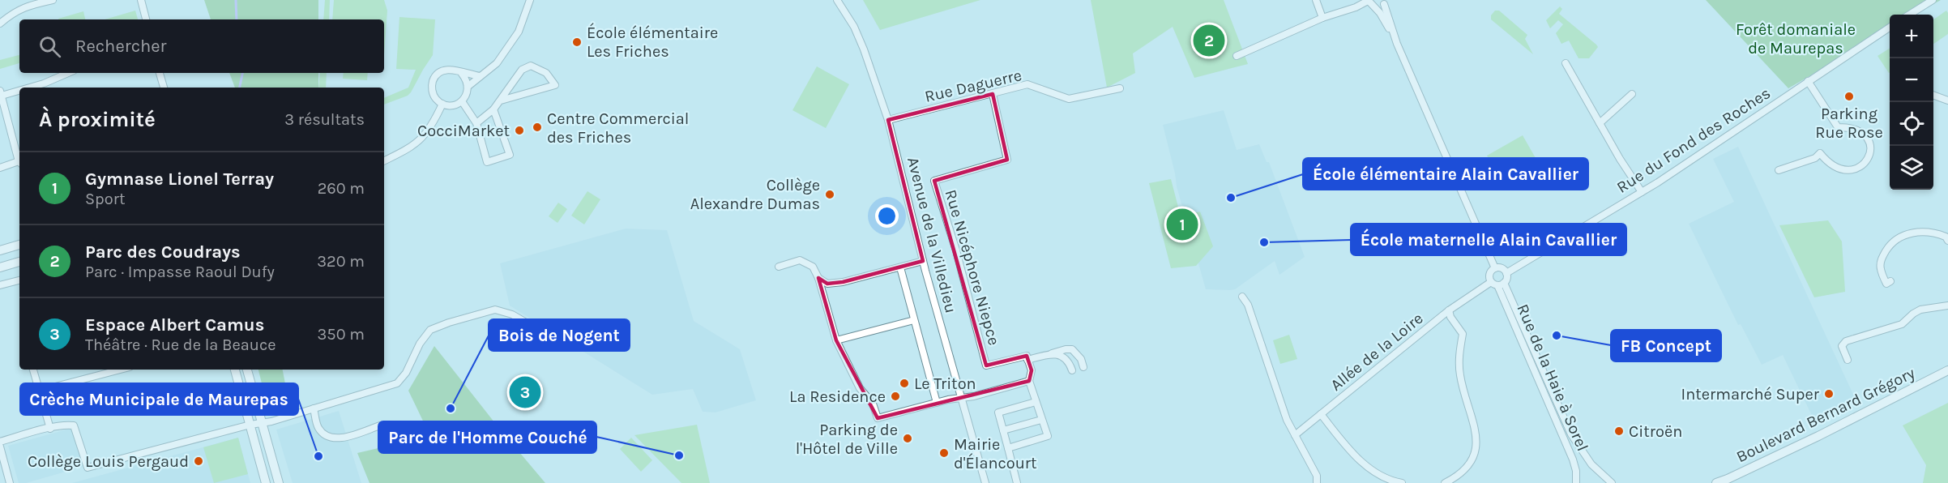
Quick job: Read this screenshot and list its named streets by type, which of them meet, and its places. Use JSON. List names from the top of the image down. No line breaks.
{"streets":{"street":["Rue Daguerre","Rue du Fond des Roches","Avenue de la Villedieu","Rue Nicéphore Niepce","Allée de la Loire","Rue de la Haie à Sorel","Boulevard Bernard Grégory"]},"crossings":[["Rue Daguerre","Avenue de la Villedieu"],["Rue Daguerre","Rue Nicéphore Niepce"],["Rue du Fond des Roches","Allée de la Loire"],["Rue du Fond des Roches","Rue de la Haie à Sorel"],["Allée de la Loire","Rue de la Haie à Sorel"]],"parks":["Forêt domaniale de Maurepas"],"places":["École élémentaire Les Friches","Parking Rue Rose","Centre Commercial des Friches","CocciMarket","Collège Alexandre Dumas","École élémentaire Alain Cavallier","École maternelle Alain Cavallier","FB Concept","Le Triton","Intermarché Super","La Residence","Bois de Nogent","Citroën","Parking de l'Hôtel de Ville","Mairie d'Élancourt","Parc de l'Homme Couché","Crèche Municipale de Maurepas","Collège Louis Pergaud"],"page":{"map_buttons":["+","−"],"search":"Rechercher","pins":["2","1","3"],"heading":["À proximité","3 résultats"],"list":[{"mark":"1","name":"Gymnase Lionel Terray","note":"Sport","value":"260 m"},{"mark":"2","name":"Parc des Coudrays","note":"Parc · Impasse Raoul Dufy","value":"320 m"},{"mark":"3","name":"Espace Albert Camus","note":"Théâtre · Rue de la Beauce","value":"350 m"}]}}
